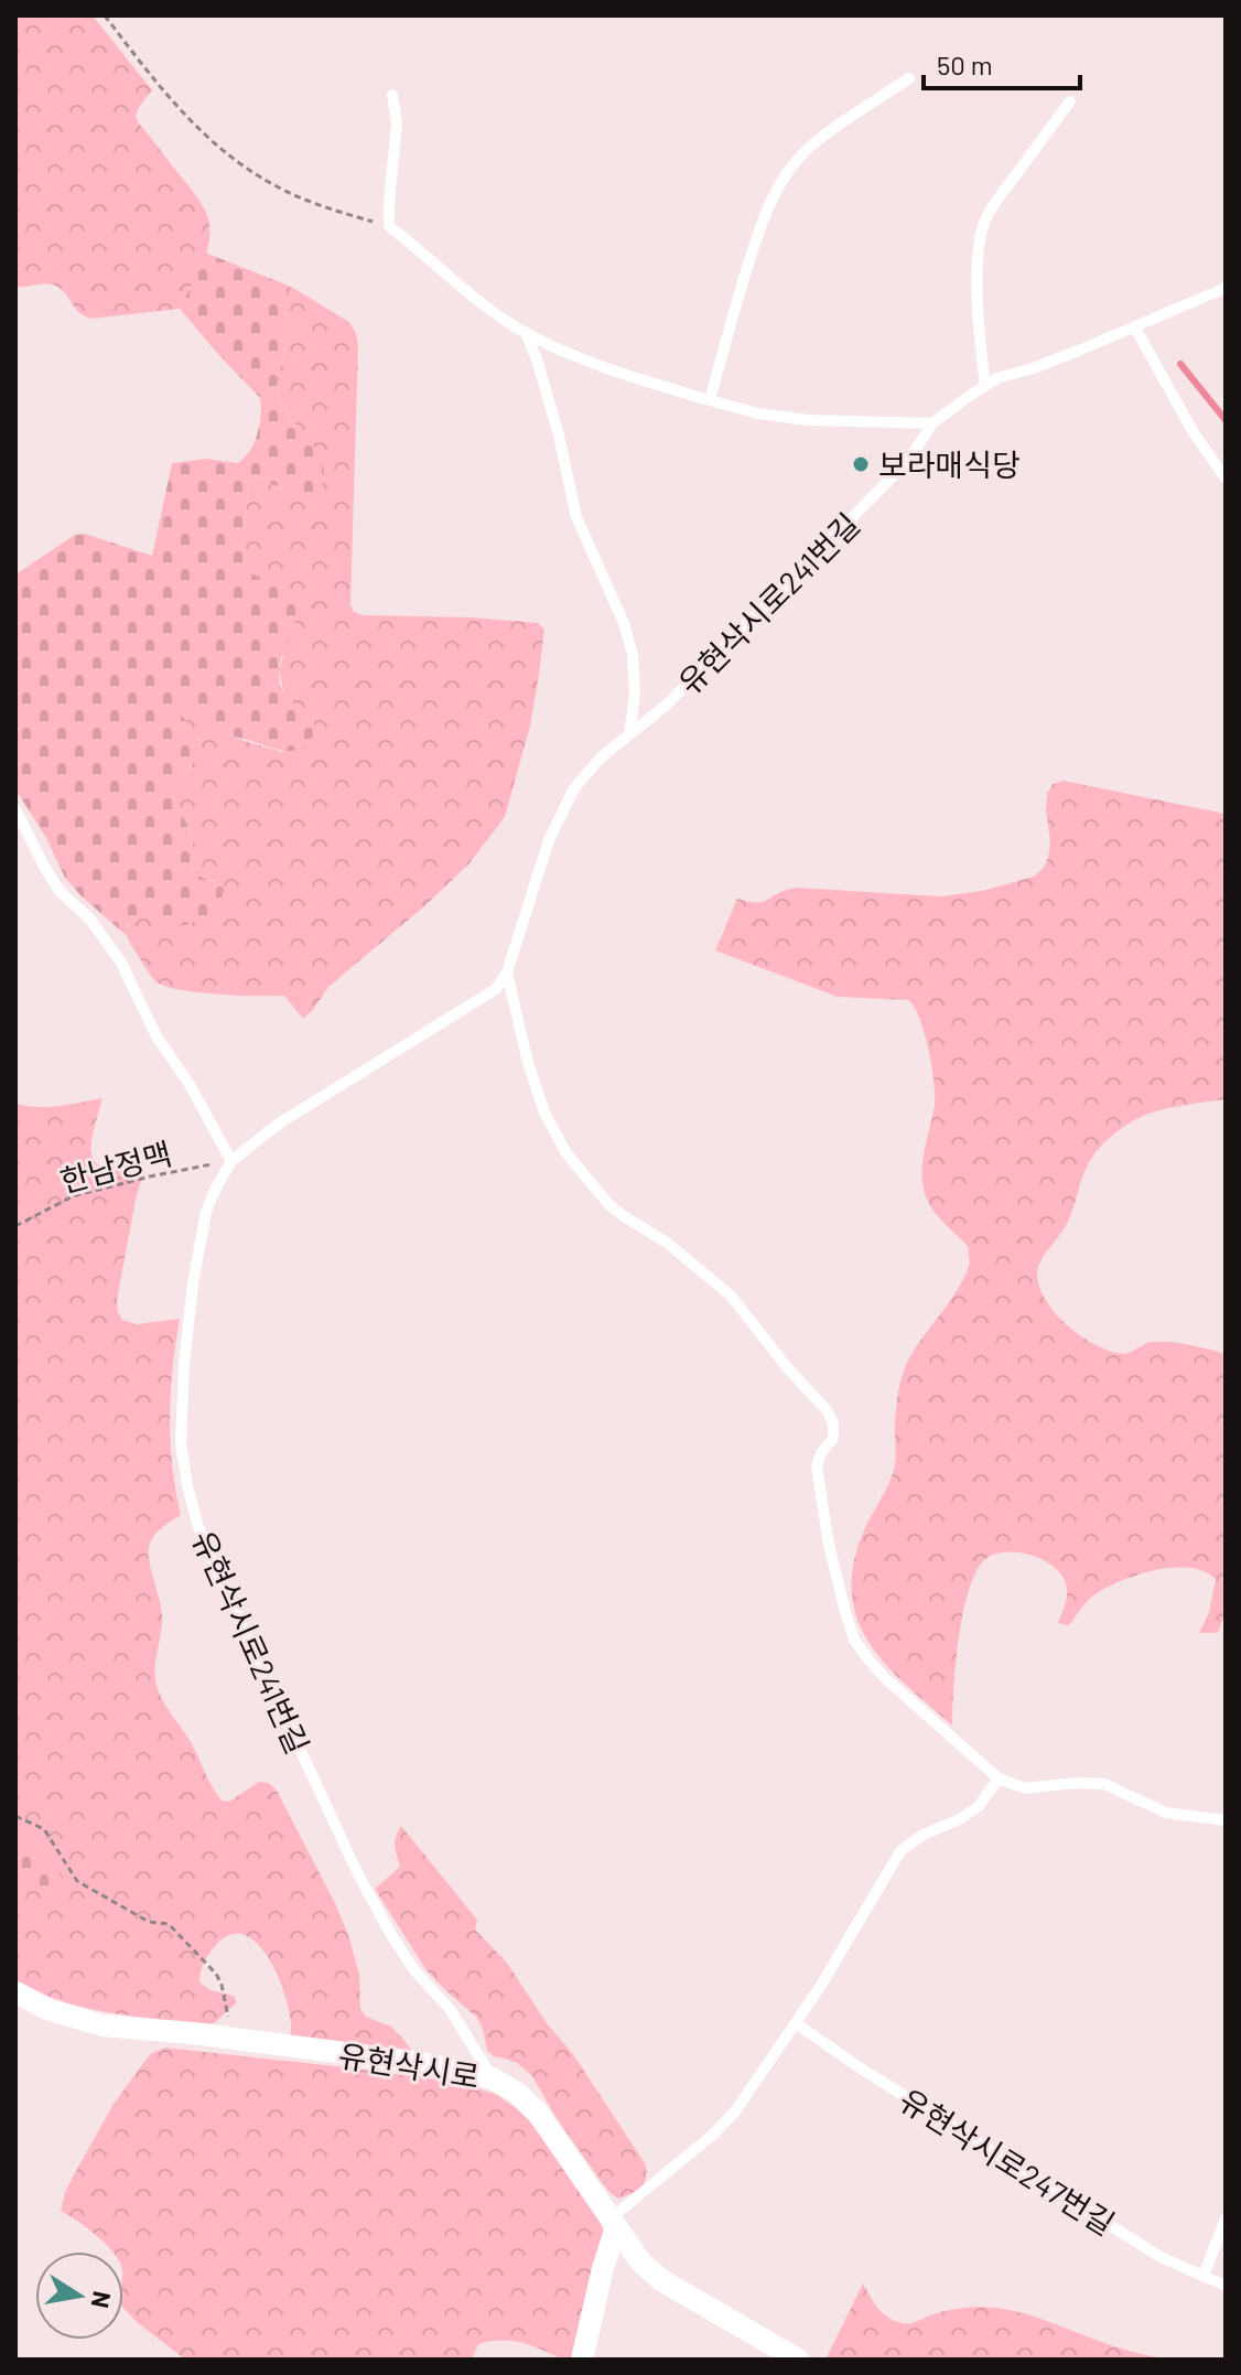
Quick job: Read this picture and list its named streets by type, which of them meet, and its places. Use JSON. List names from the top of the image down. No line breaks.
{"streets":{"street":["유현삭시로"],"lane":["유현삭시로241번길","유현삭시로247번길"],"path":["한남정맥"]},"crossings":[["유현삭시로241번길","한남정맥"],["유현삭시로241번길","유현삭시로"]],"places":["보라매식당"],"scale_bar":"50 m","north":"right"}
